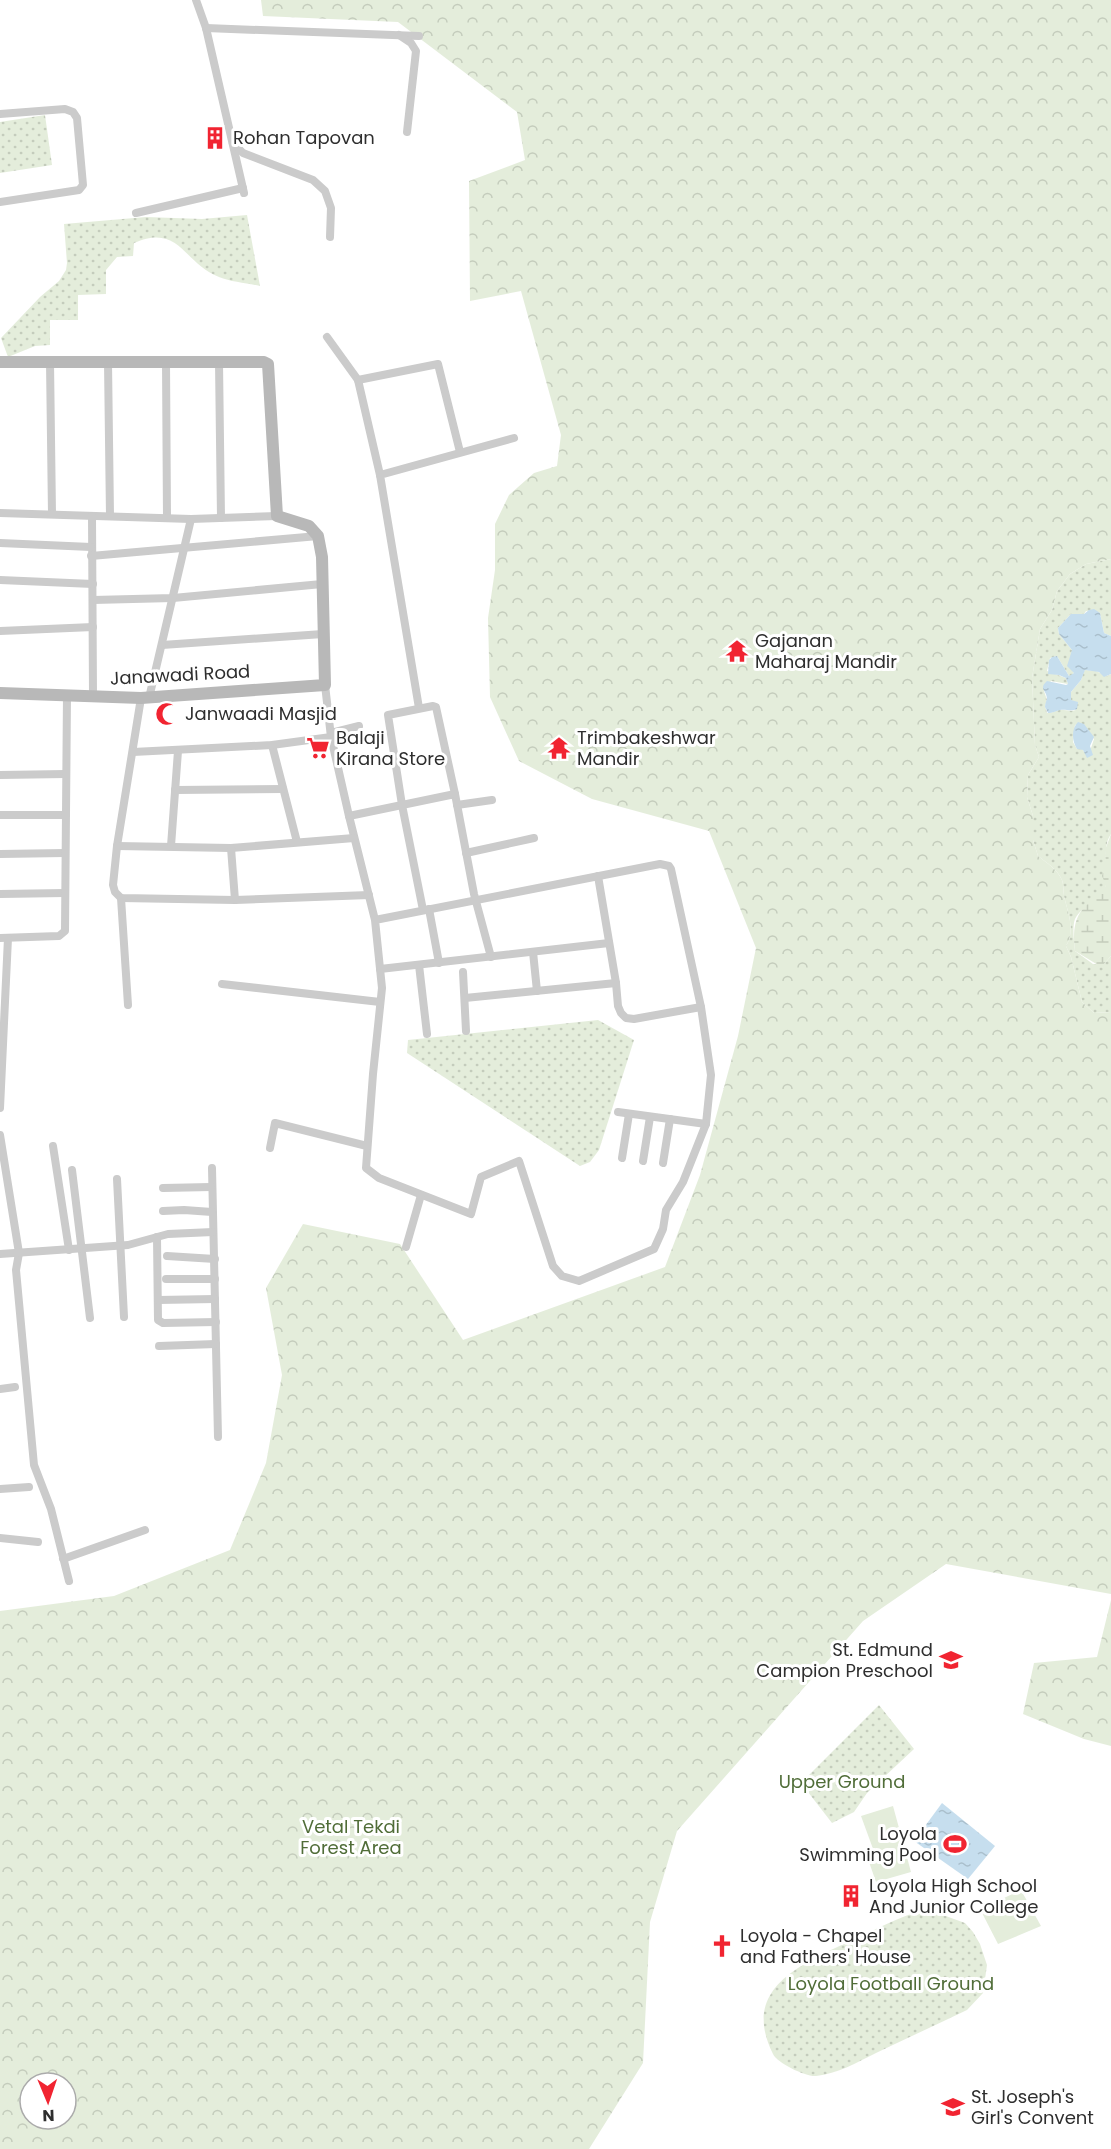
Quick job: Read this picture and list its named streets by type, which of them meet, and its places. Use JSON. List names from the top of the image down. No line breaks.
{"streets":{"street":["Janawadi Road"]},"parks":["Upper Ground","Vetal Tekdi Forest Area","Loyola Football Ground"],"places":{"building":["Rohan Tapovan","Loyola High School And Junior College"],"temple":["Gajanan Maharaj Mandir","Trimbakeshwar Mandir"],"mosque":["Janwaadi Masjid"],"supermarket":["Balaji Kirana Store"],"school or university":["St. Edmund Campion Preschool","St. Joseph's Girl's Convent"],"sports":["Loyola Swimming Pool"],"church":["Loyola - Chapel and Fathers' House"]},"north":"bottom"}
